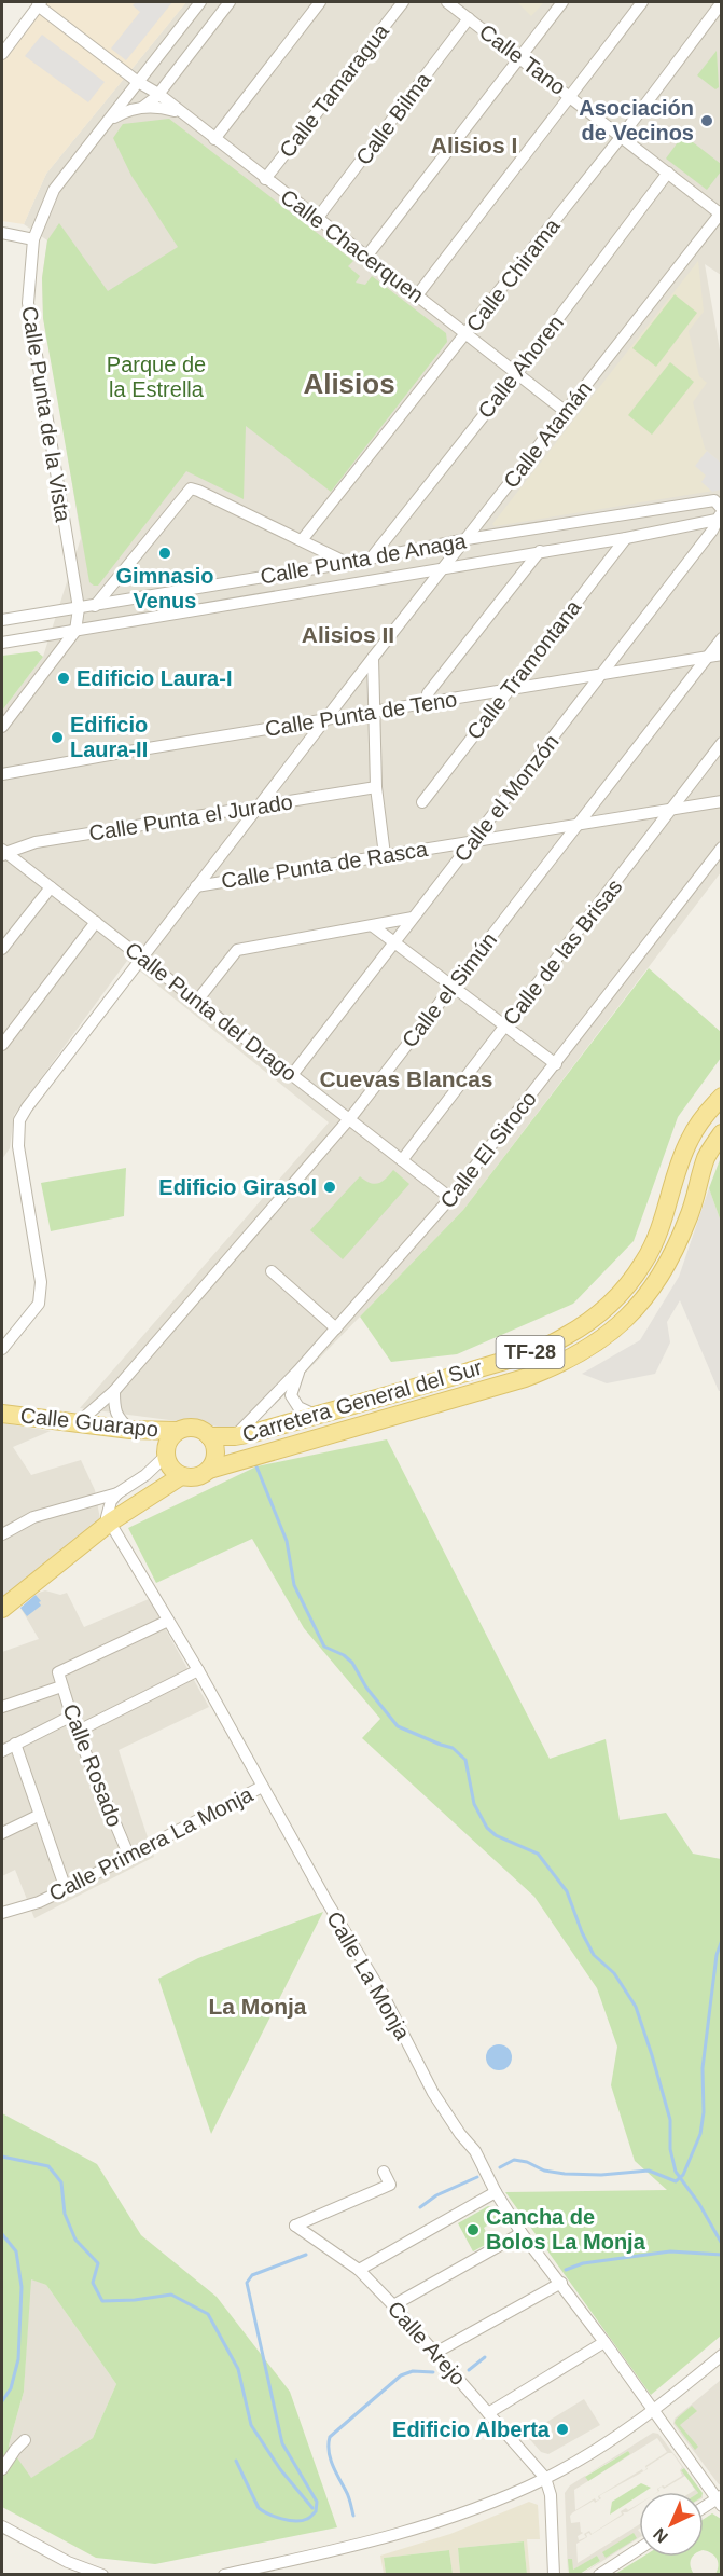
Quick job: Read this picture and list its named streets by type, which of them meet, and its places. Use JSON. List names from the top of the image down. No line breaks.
{"streets":{"main road":["TF-28","Carretera General del Sur","Calle Guarapo"],"street":["Calle Tano","Calle Tamaragua","Calle Bilma","Calle Chacerquen","Calle Chirama","Calle Ahoren","Calle Punta de la Vista","Calle Atamán","Calle Punta de Anaga","Calle Tramontana","Calle Punta de Teno","Calle el Monzón","Calle Punta el Jurado","Calle Punta de Rasca","Calle de las Brisas","Calle el Simún","Calle Punta del Drago","Calle El Siroco","Calle Rosado","Calle Primera La Monja","Calle La Monja","Calle Arejo"]},"crossings":[["Calle Tano","Calle Bilma"],["Calle Tano","Calle Chirama"],["Calle Tano","Calle Ahoren"],["Calle Tano","Calle Atamán"],["Calle Tamaragua","Calle Chacerquen"],["Calle Bilma","Calle Chacerquen"],["Calle Chacerquen","Calle Chirama"],["Calle Chacerquen","Calle Ahoren"],["Calle Chacerquen","Calle Punta de la Vista"],["Calle Chacerquen","Calle Atamán"],["Calle Ahoren","Calle Punta de Anaga"],["Calle Punta de la Vista","Calle Punta de Anaga"],["Calle Atamán","Calle Punta de Anaga"],["Calle Atamán","Calle Punta de Teno"],["Calle Atamán","Calle Punta el Jurado"],["Calle Atamán","Calle Punta de Rasca"],["Calle Atamán","Calle Punta del Drago"],["Calle Punta de Anaga","Calle Tramontana"],["Calle Punta de Anaga","Calle el Monzón"],["Calle Tramontana","Calle Punta de Teno"],["Calle Punta de Teno","Calle el Monzón"],["Calle Punta de Teno","Calle el Simún"],["Calle el Monzón","Calle Punta de Rasca"],["Calle el Monzón","Calle Punta del Drago"],["Calle Punta el Jurado","Calle Punta del Drago"],["Calle Punta de Rasca","Calle de las Brisas"],["Calle Punta de Rasca","Calle el Simún"],["Calle de las Brisas","Calle Punta del Drago"],["Calle el Simún","Calle Punta del Drago"],["Calle el Simún","Calle Guarapo"],["Calle Punta del Drago","Calle El Siroco"],["Calle El Siroco","Carretera General del Sur"],["TF-28","Carretera General del Sur"],["TF-28","Calle Guarapo"],["TF-28","Calle La Monja"],["Carretera General del Sur","Calle Guarapo"],["Calle Rosado","Calle Primera La Monja"],["Calle Rosado","Calle La Monja"],["Calle Primera La Monja","Calle La Monja"]],"districts":["Alisios I","Alisios","Alisios II","Cuevas Blancas","La Monja"],"parks":["Parque de la Estrella"],"places":["Asociación de Vecinos","Gimnasio Venus","Edificio Laura-I","Edificio Laura-II","Edificio Girasol","Cancha de Bolos La Monja","Edificio Alberta"],"north":"bottom left"}
